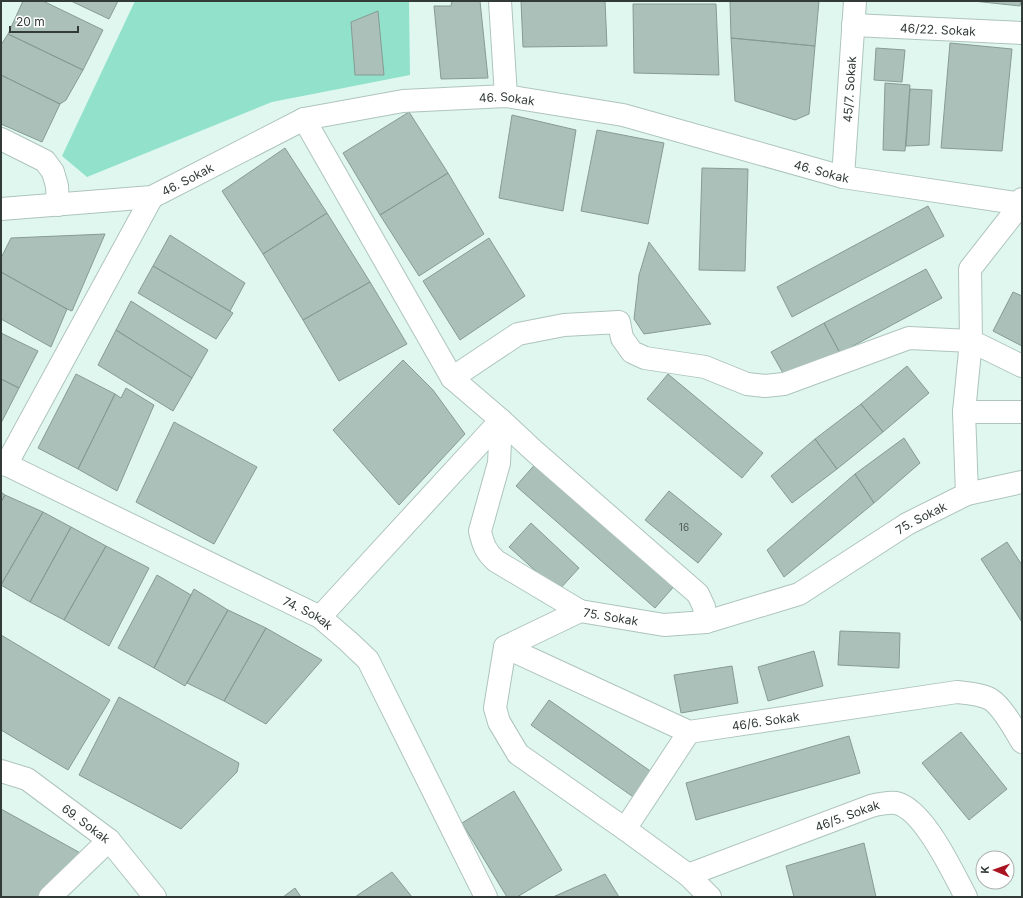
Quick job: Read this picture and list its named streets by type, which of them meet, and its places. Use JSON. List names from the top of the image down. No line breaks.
{"streets":{"street":["46/22. Sokak","45/7. Sokak","46. Sokak","75. Sokak","74. Sokak","46/6. Sokak","46/5. Sokak","69. Sokak"]},"crossings":[["46/22. Sokak","45/7. Sokak"],["45/7. Sokak","46. Sokak"]],"house_numbers":["16"],"scale_bar":"20 m","north":"left"}
